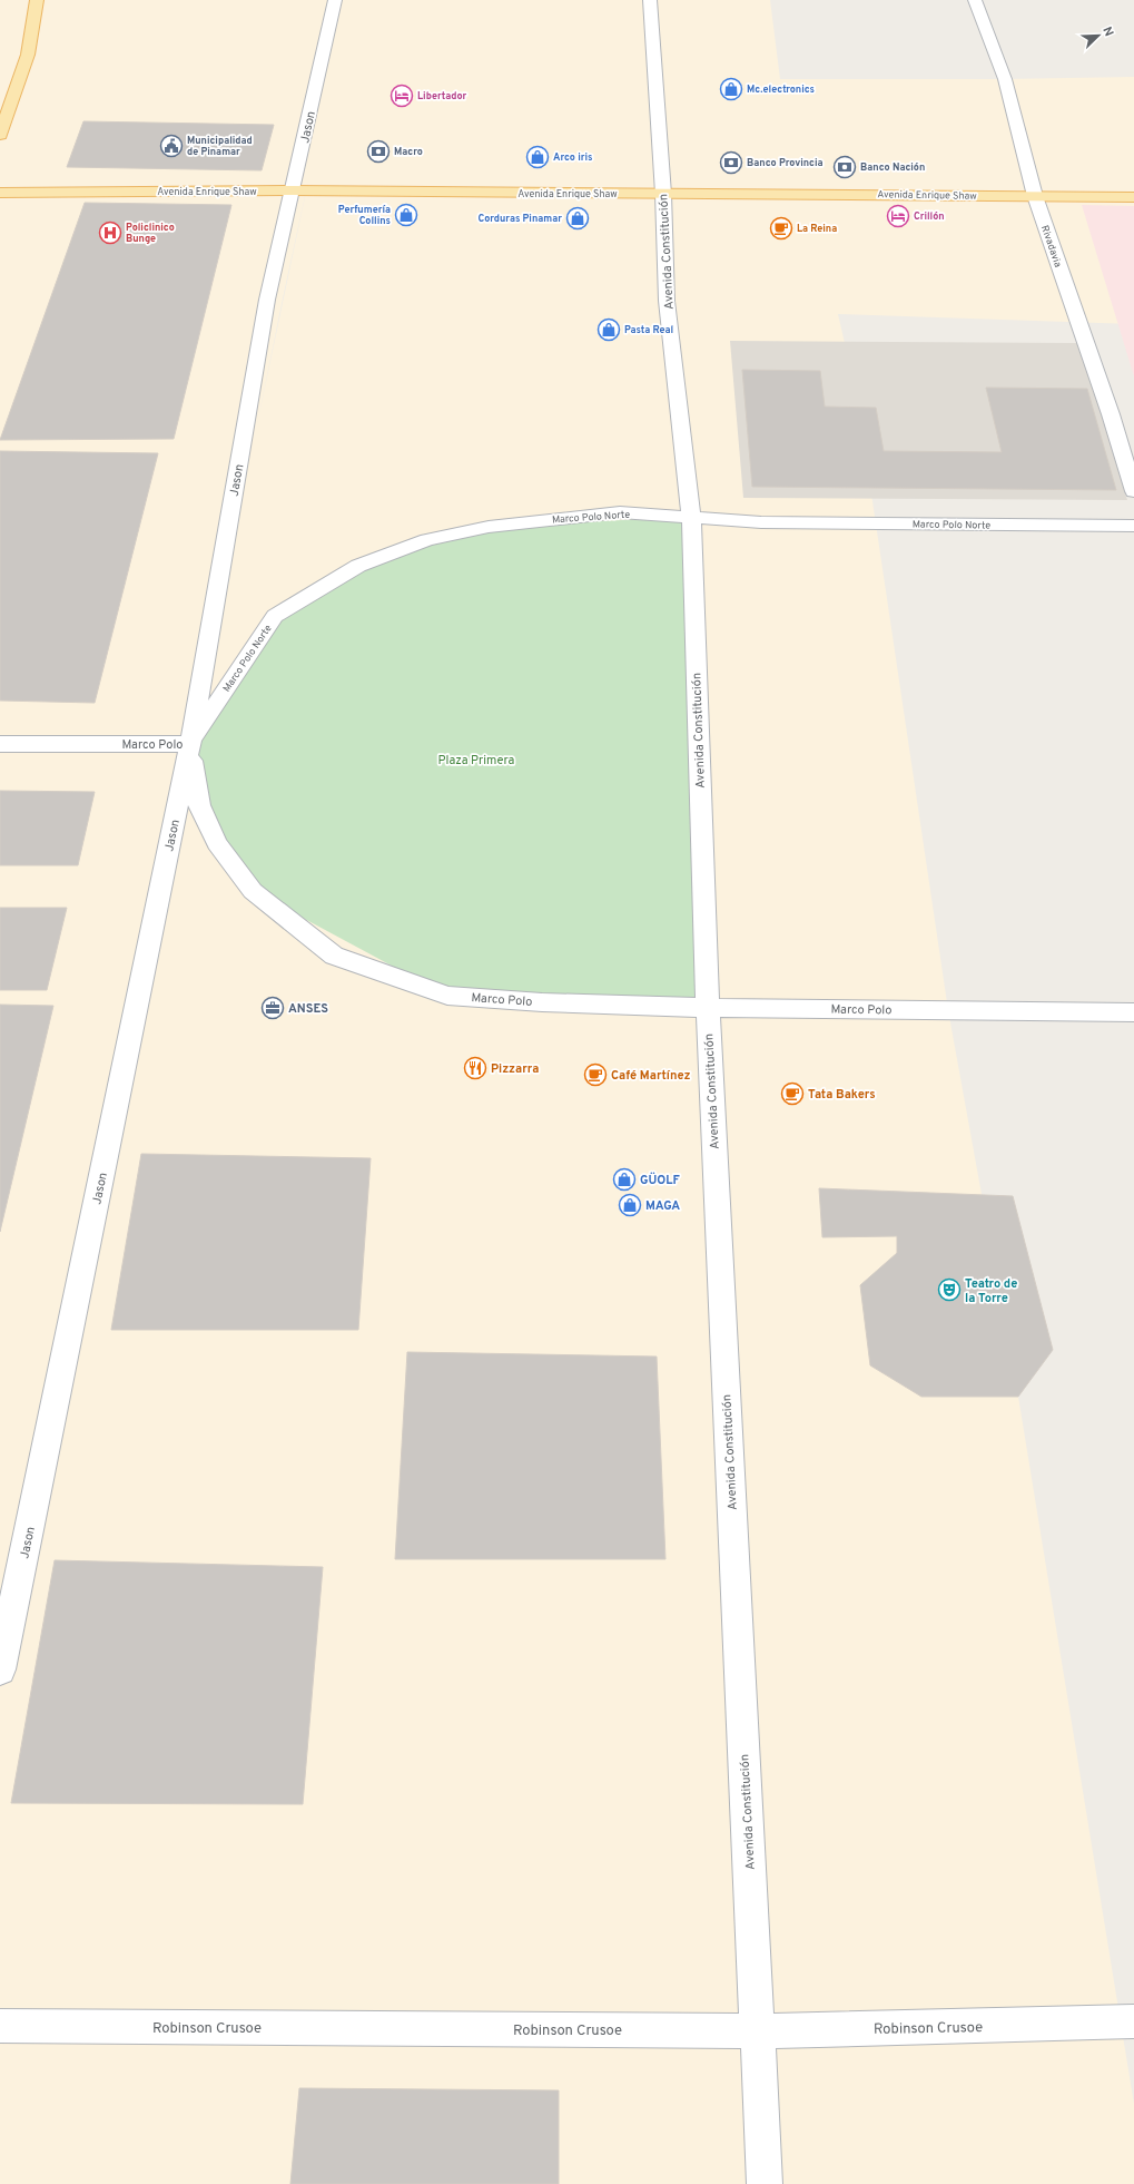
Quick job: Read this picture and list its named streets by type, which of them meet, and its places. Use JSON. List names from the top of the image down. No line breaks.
{"streets":{"main road":["Avenida Enrique Shaw"],"street":["Jason","Rivadavia","Avenida Constitución","Marco Polo Norte","Marco Polo","Robinson Crusoe"]},"crossings":[["Jason","Avenida Enrique Shaw"],["Jason","Marco Polo Norte"],["Jason","Marco Polo"],["Avenida Enrique Shaw","Rivadavia"],["Avenida Enrique Shaw","Avenida Constitución"],["Avenida Constitución","Marco Polo Norte"],["Avenida Constitución","Marco Polo"],["Avenida Constitución","Robinson Crusoe"],["Marco Polo Norte","Marco Polo"]],"parks":["Plaza Primera"],"places":{"shop":["Mc.electronics","Arco iris","Perfumería Collins","Corduras Pinamar","Pasta Real","GÜOLF","MAGA"],"hotel":["Libertador","Crillón"],"public building":["Municipalidad de Pinamar"],"bank":["Macro","Banco Provincia","Banco Nación"],"cafe":["La Reina","Café Martínez","Tata Bakers"],"hospital":["Policlinico Bunge"],"office":["ANSES"],"restaurant":["Pizzarra"],"theatre":["Teatro de la Torre"]},"north":"top right"}
